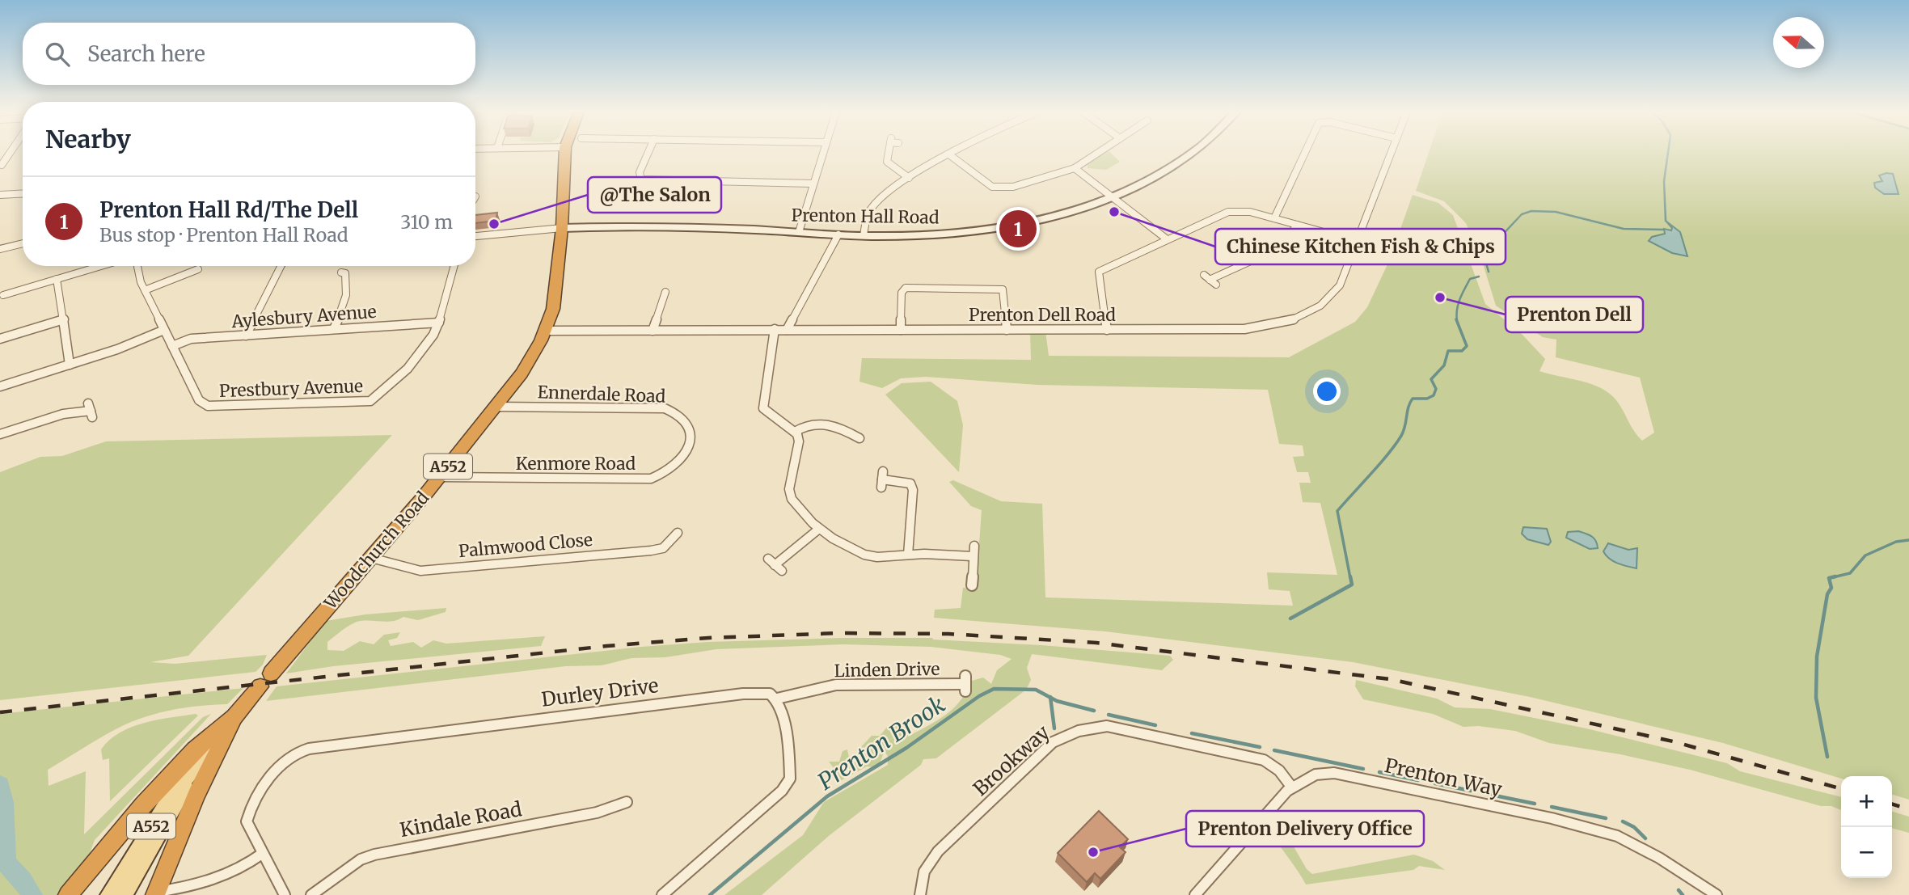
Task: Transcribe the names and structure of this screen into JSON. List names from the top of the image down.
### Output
{
  "streets": {
    "highway": ["A552", "Woodchurch Road"],
    "street": [
      "Prenton Hall Road",
      "Prenton Dell Road",
      "Aylesbury Avenue",
      "Prestbury Avenue",
      "Ennerdale Road",
      "Kenmore Road",
      "Palmwood Close",
      "Linden Drive",
      "Durley Drive",
      "Brookway",
      "Prenton Way",
      "Kindale Road"
    ]
  },
  "crossings": [
    ["Prenton Hall Road", "Woodchurch Road"],
    ["Prenton Dell Road", "Woodchurch Road"],
    ["Aylesbury Avenue", "Prestbury Avenue"],
    ["Ennerdale Road", "Kenmore Road"],
    ["Ennerdale Road", "Woodchurch Road"],
    ["Kenmore Road", "Woodchurch Road"],
    ["Palmwood Close", "Woodchurch Road"],
    ["Linden Drive", "Durley Drive"],
    ["Brookway", "Prenton Way"]
  ],
  "water": ["Prenton Brook"],
  "places": [
    "Chinese Kitchen Fish & Chips",
    "@The Salon",
    "Prenton Dell",
    "Prenton Delivery Office"
  ],
  "north": "left",
  "page": {
    "search": "Search here",
    "heading": "Nearby",
    "list": [
      {
        "mark": "1",
        "name": "Prenton Hall Rd/The Dell",
        "note": "Bus stop · Prenton Hall Road",
        "value": "310 m"
      }
    ],
    "pins": "1",
    "map_buttons": ["+", "−"]
  }
}
